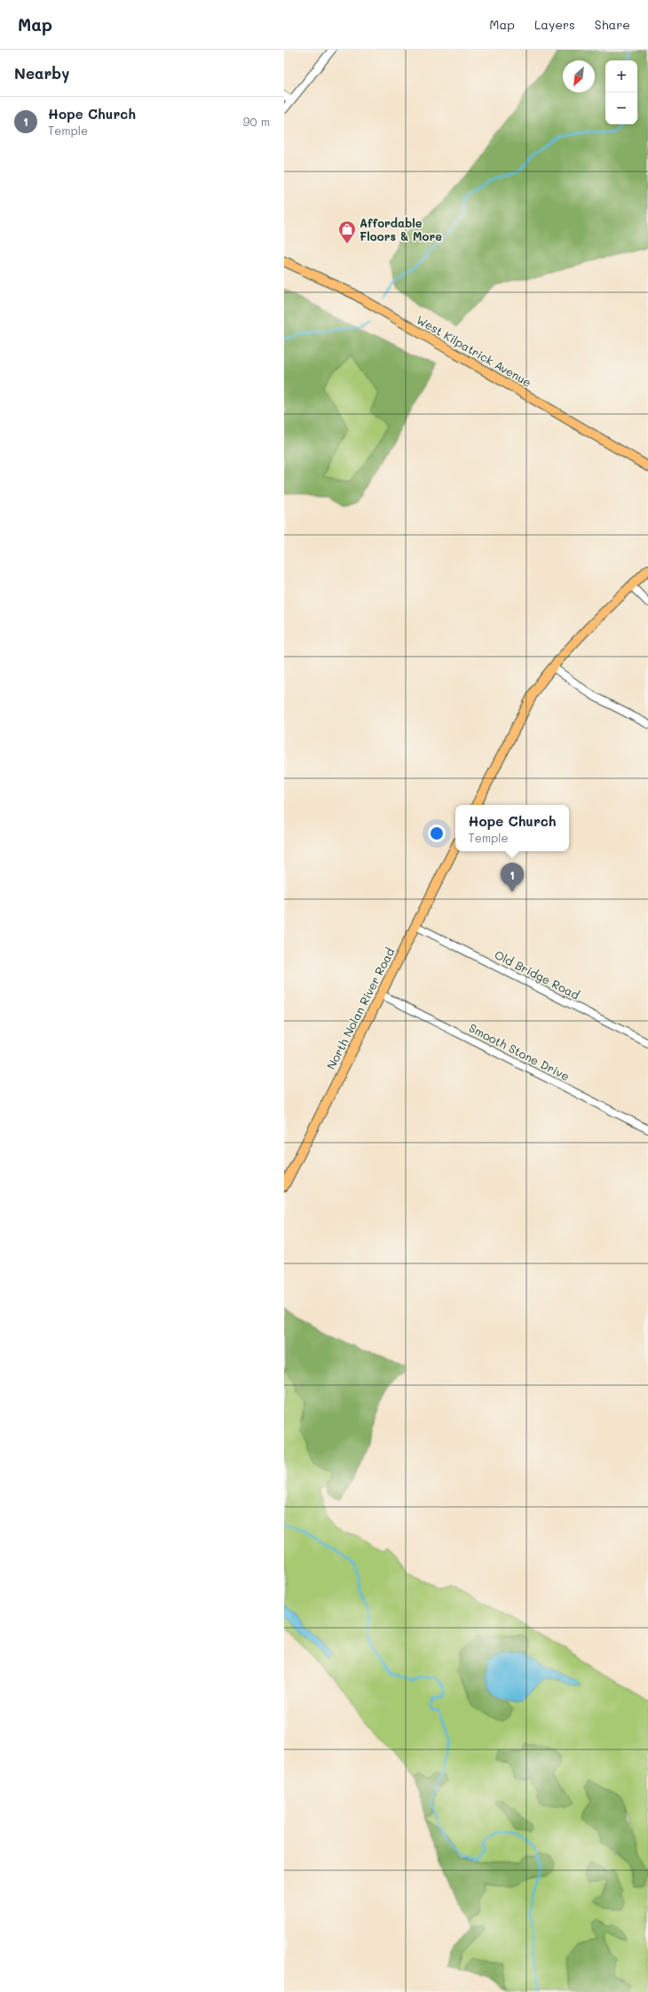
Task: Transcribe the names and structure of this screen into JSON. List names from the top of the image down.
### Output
{
  "streets": {
    "main road": ["West Kilpatrick Avenue", "North Nolan River Road"],
    "street": ["Old Bridge Road", "Smooth Stone Drive"]
  },
  "crossings": [
    ["Old Bridge Road", "North Nolan River Road"],
    ["North Nolan River Road", "Smooth Stone Drive"]
  ],
  "places": {
    "shop": ["Affordable Floors & More"]
  },
  "north": "bottom left",
  "page": {
    "header": "Map",
    "nav": ["Map", "Layers", "Share"],
    "heading": "Nearby",
    "map_buttons": ["+", "−"],
    "list": [
      {
        "mark": "1",
        "name": "Hope Church",
        "note": "Temple",
        "value": "90 m"
      }
    ],
    "popup": ["Hope Church", "Temple"],
    "pins": "1"
  }
}
